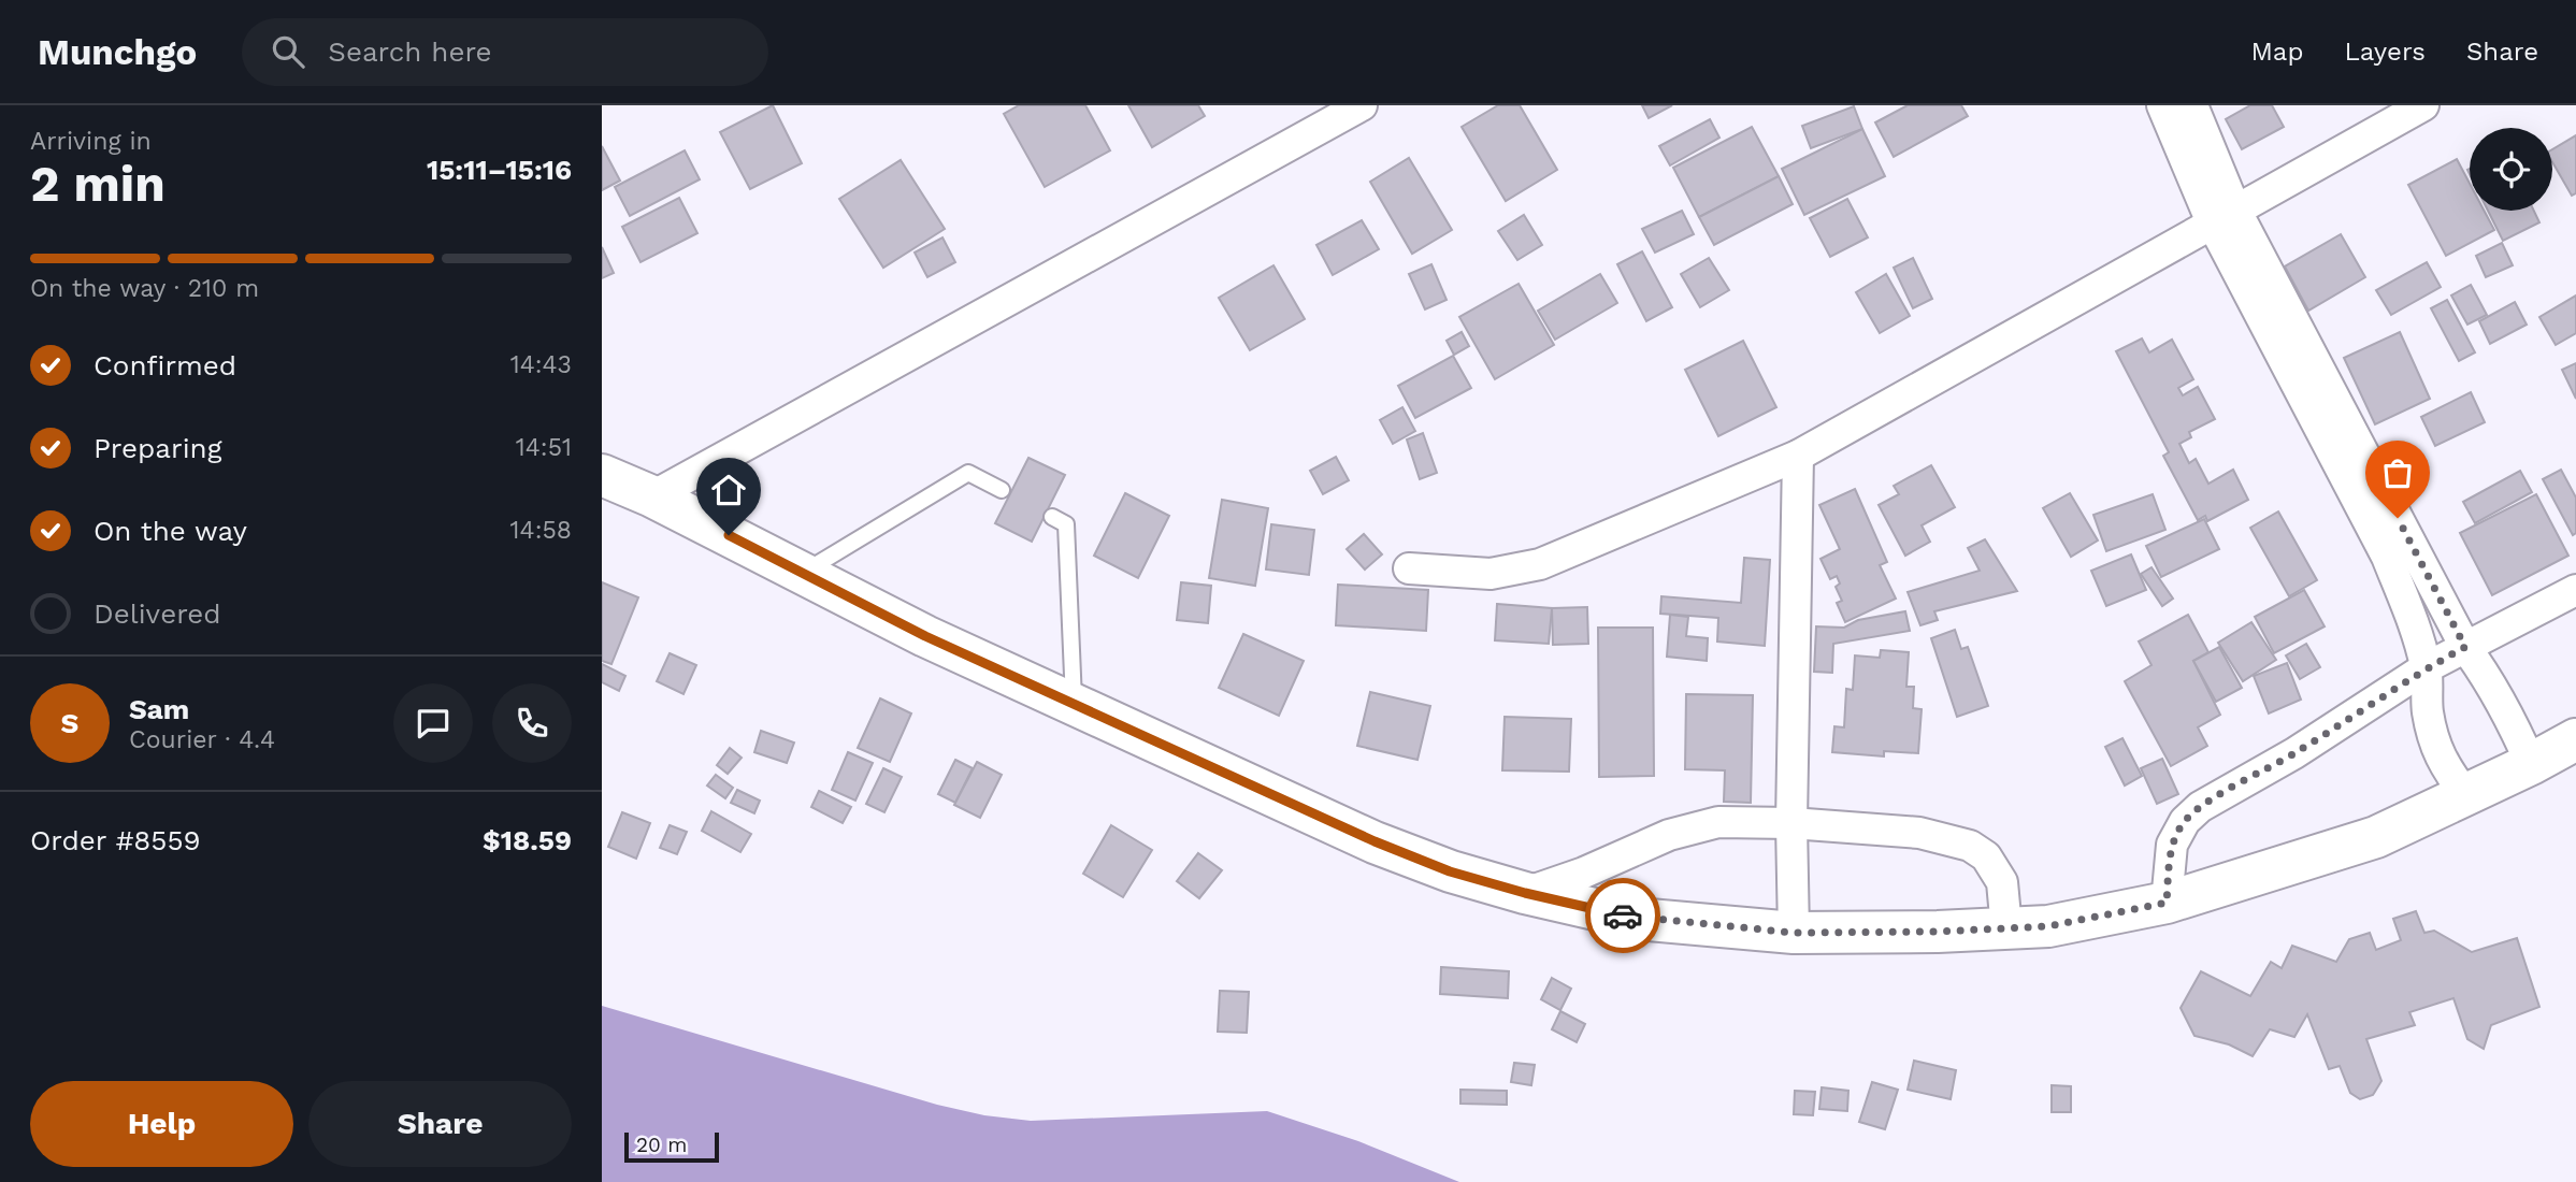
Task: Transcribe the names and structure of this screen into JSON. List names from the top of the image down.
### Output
{
  "scale_bar": "20 m",
  "page": {
    "header": "Munchgo",
    "search": "Search here",
    "nav": ["Map", "Layers", "Share"],
    "heading": ["2 min", "Arriving in", "15:11–15:16"],
    "panel": [
      "Sam",
      "Courier · 4.4",
      "Order #8559",
      "$18.59"
    ],
    "bar": "On the way · 210 m",
    "list": [
      ["Confirmed", "14:43"],
      ["Preparing", "14:51"],
      ["On the way", "14:58"],
      "Delivered"
    ],
    "round": "S",
    "buttons": ["Help", "Share"],
    "scale": "20 m"
  }
}
